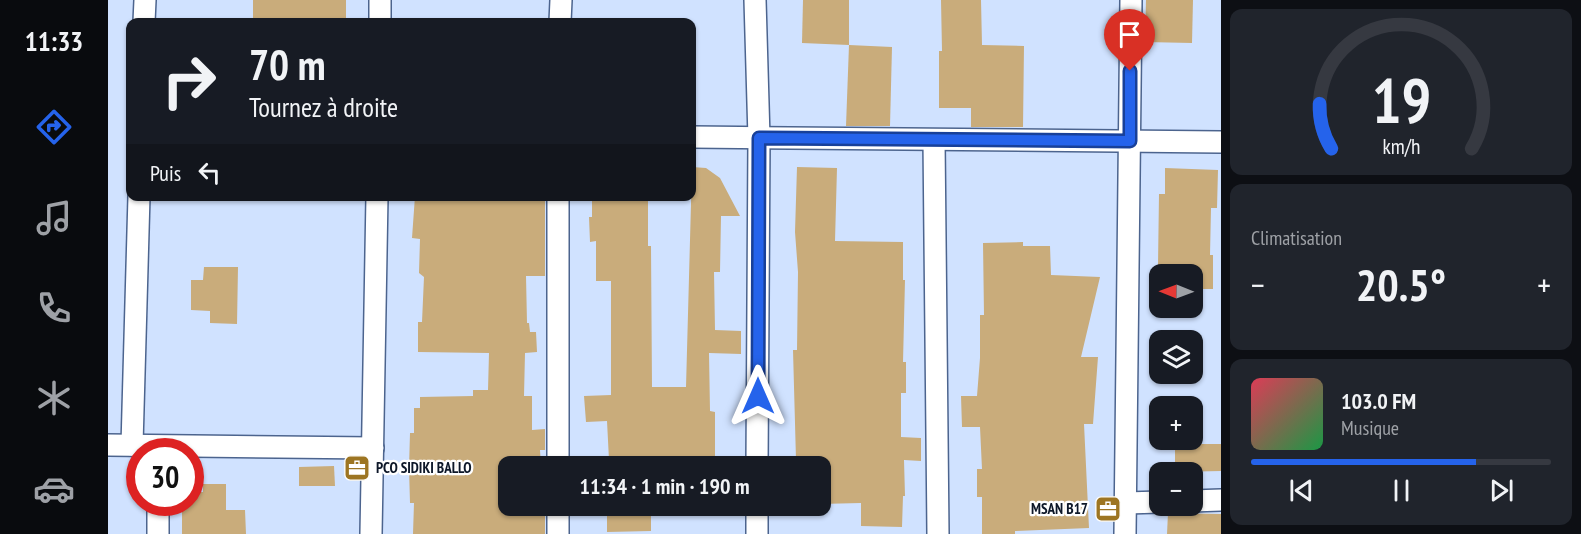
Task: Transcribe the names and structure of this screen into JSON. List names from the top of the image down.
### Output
{
  "places": {
    "office": ["PCO SIDIKI BALLO", "MSAN B17"]
  },
  "north": "left",
  "page": {
    "tabs": "11:33",
    "turn": ["70 m", "Tournez à droite"],
    "then": "Puis",
    "tile": "Climatisation",
    "heat": ["−", "20.5°", "+"],
    "map_buttons": ["+", "−"],
    "song": ["103.0 FM", "Musique"],
    "limit": "30",
    "trip": "11:34 · 1 min · 190 m",
    "gauge": ["19", "km/h"]
  }
}
